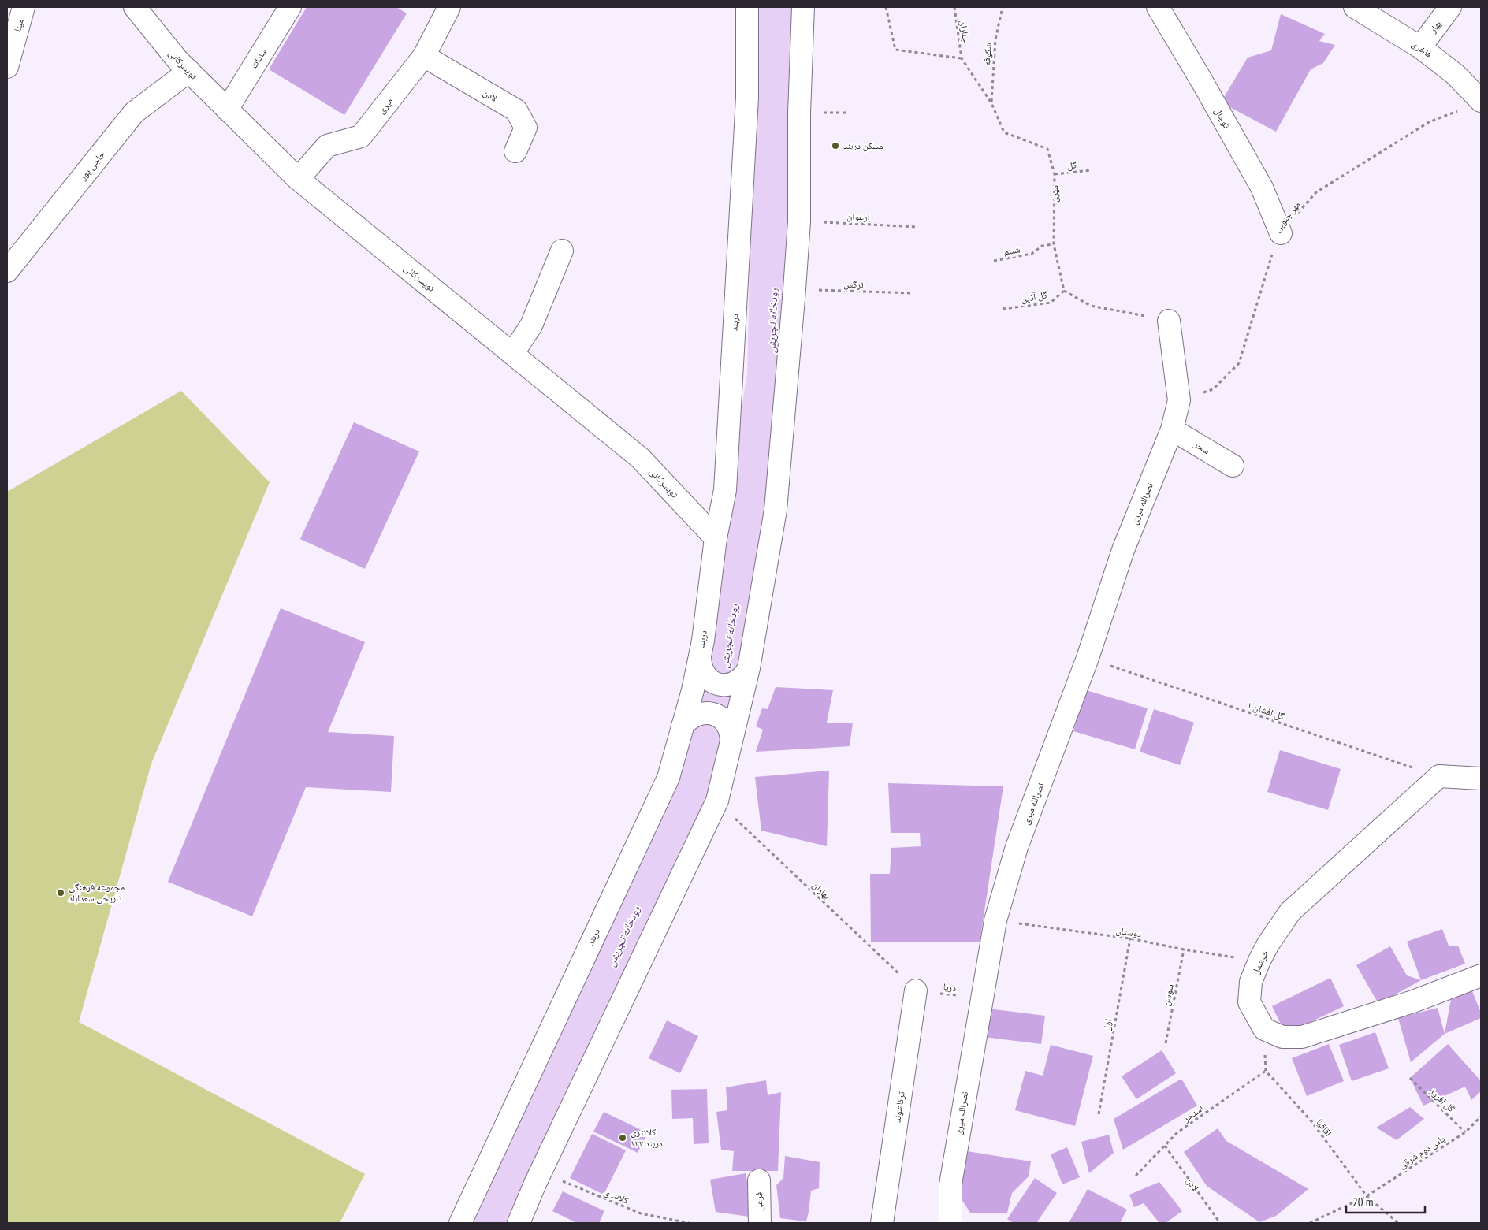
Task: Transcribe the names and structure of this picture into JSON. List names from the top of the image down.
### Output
{
  "streets": {
    "street": [
      "مینا",
      "بهار",
      "فاخری",
      "سادات",
      "تویسرکانی",
      "لادن",
      "میری",
      "توچال",
      "حاجی پور",
      "دربند",
      "سحر",
      "نصرالله میری",
      "خوشدل",
      "ترکاشوند",
      "فرعی"
    ],
    "path": [
      "چناران",
      "شکوفه",
      "گل",
      "ارغوان",
      "مهر جنوبی",
      "شبنم",
      "نرگس",
      "گل آذین",
      "گل افشان ۱",
      "بهاران",
      "دوستان",
      "دریا",
      "سوسن",
      "اول",
      "گل افروز",
      "استخر",
      "اقاقیا",
      "یاس دوم شرقی",
      "کلانتری"
    ]
  },
  "crossings": [
    ["بهار", "فاخری"],
    ["چناران", "میری"],
    ["شکوفه", "میری"],
    ["سادات", "تویسرکانی"],
    ["تویسرکانی", "میری"],
    ["تویسرکانی", "حاجی پور"],
    ["تویسرکانی", "دربند"],
    ["لادن", "میری"],
    ["لادن", "استخر"],
    ["میری", "گل"],
    ["میری", "شبنم"],
    ["میری", "گل آذین"],
    ["توچال", "مهر جنوبی"],
    ["مهر جنوبی", "نصرالله میری"],
    ["سحر", "نصرالله میری"],
    ["نصرالله میری", "گل افشان ۱"],
    ["نصرالله میری", "دوستان"],
    ["نصرالله میری", "دریا"],
    ["گل افشان ۱", "خوشدل"],
    ["بهاران", "دریا"],
    ["بهاران", "ترکاشوند"],
    ["دوستان", "خوشدل"],
    ["دوستان", "سوسن"],
    ["دوستان", "اول"],
    ["دریا", "ترکاشوند"],
    ["گل افروز", "یاس دوم شرقی"],
    ["استخر", "اقاقیا"],
    ["اقاقیا", "یاس دوم شرقی"]
  ],
  "water": ["رودخانه تجریش"],
  "places": ["مسکن دربند", "مجموعه فرهنگی تاریخی سعدآباد", "کلانتری ۱۲۲ دربند"],
  "scale_bar": "20 m"
}
